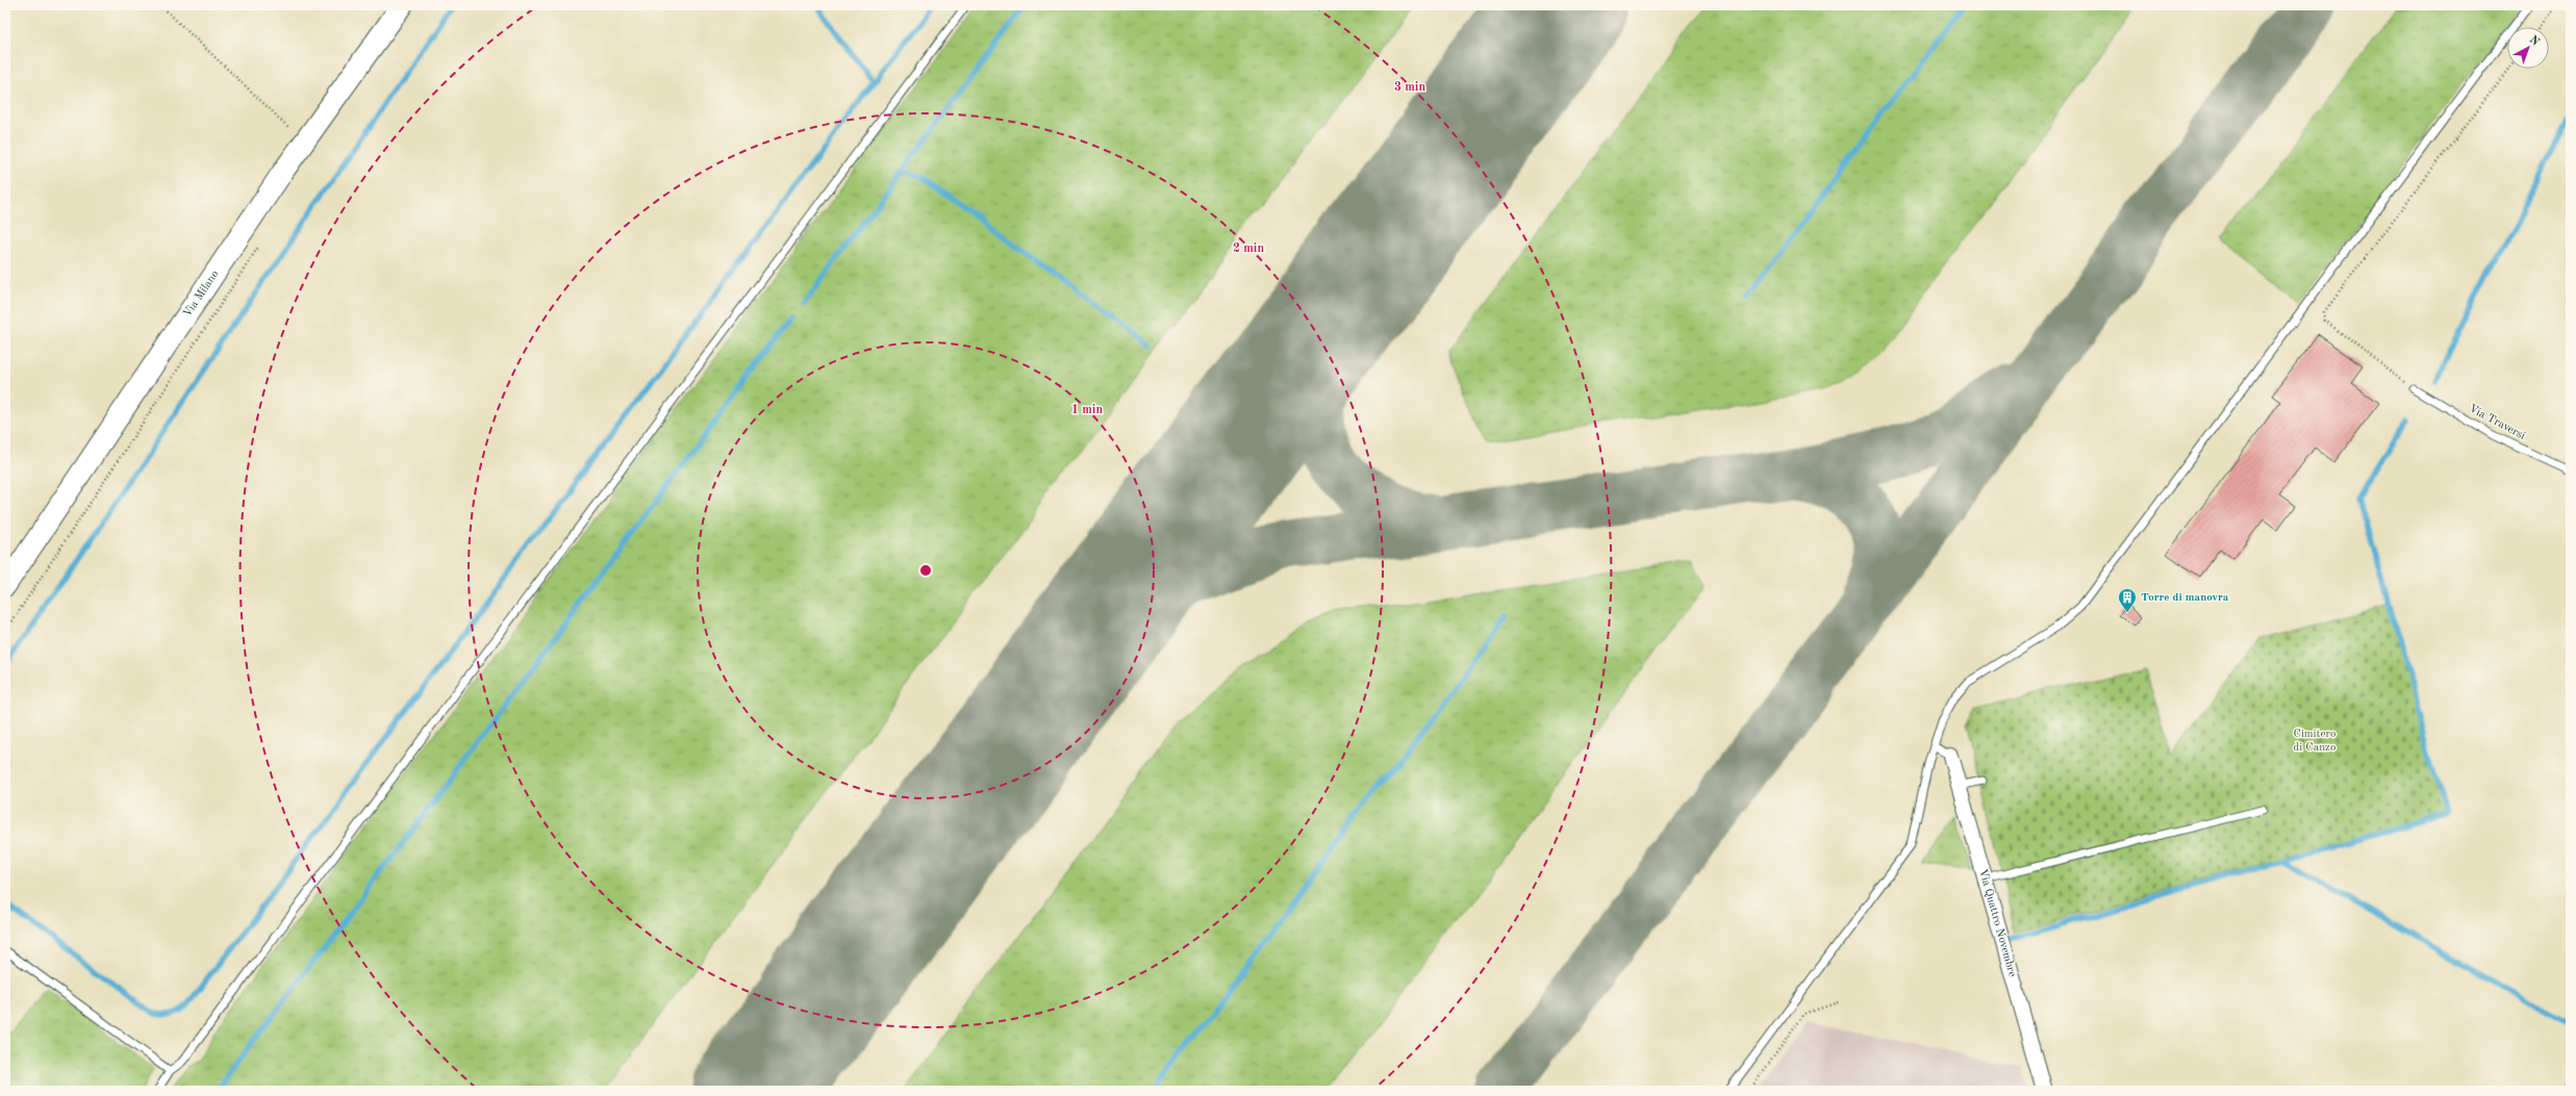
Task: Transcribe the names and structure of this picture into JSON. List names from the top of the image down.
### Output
{
  "streets": {
    "street": ["Via Milano", "Via Quattro Novembre"],
    "lane": ["Via Traversi"]
  },
  "parks": ["Cimitero di Canzo"],
  "places": {
    "building": ["Torre di manovra"]
  },
  "north": "top right",
  "rings": ["3 min", "2 min", "1 min"]
}
